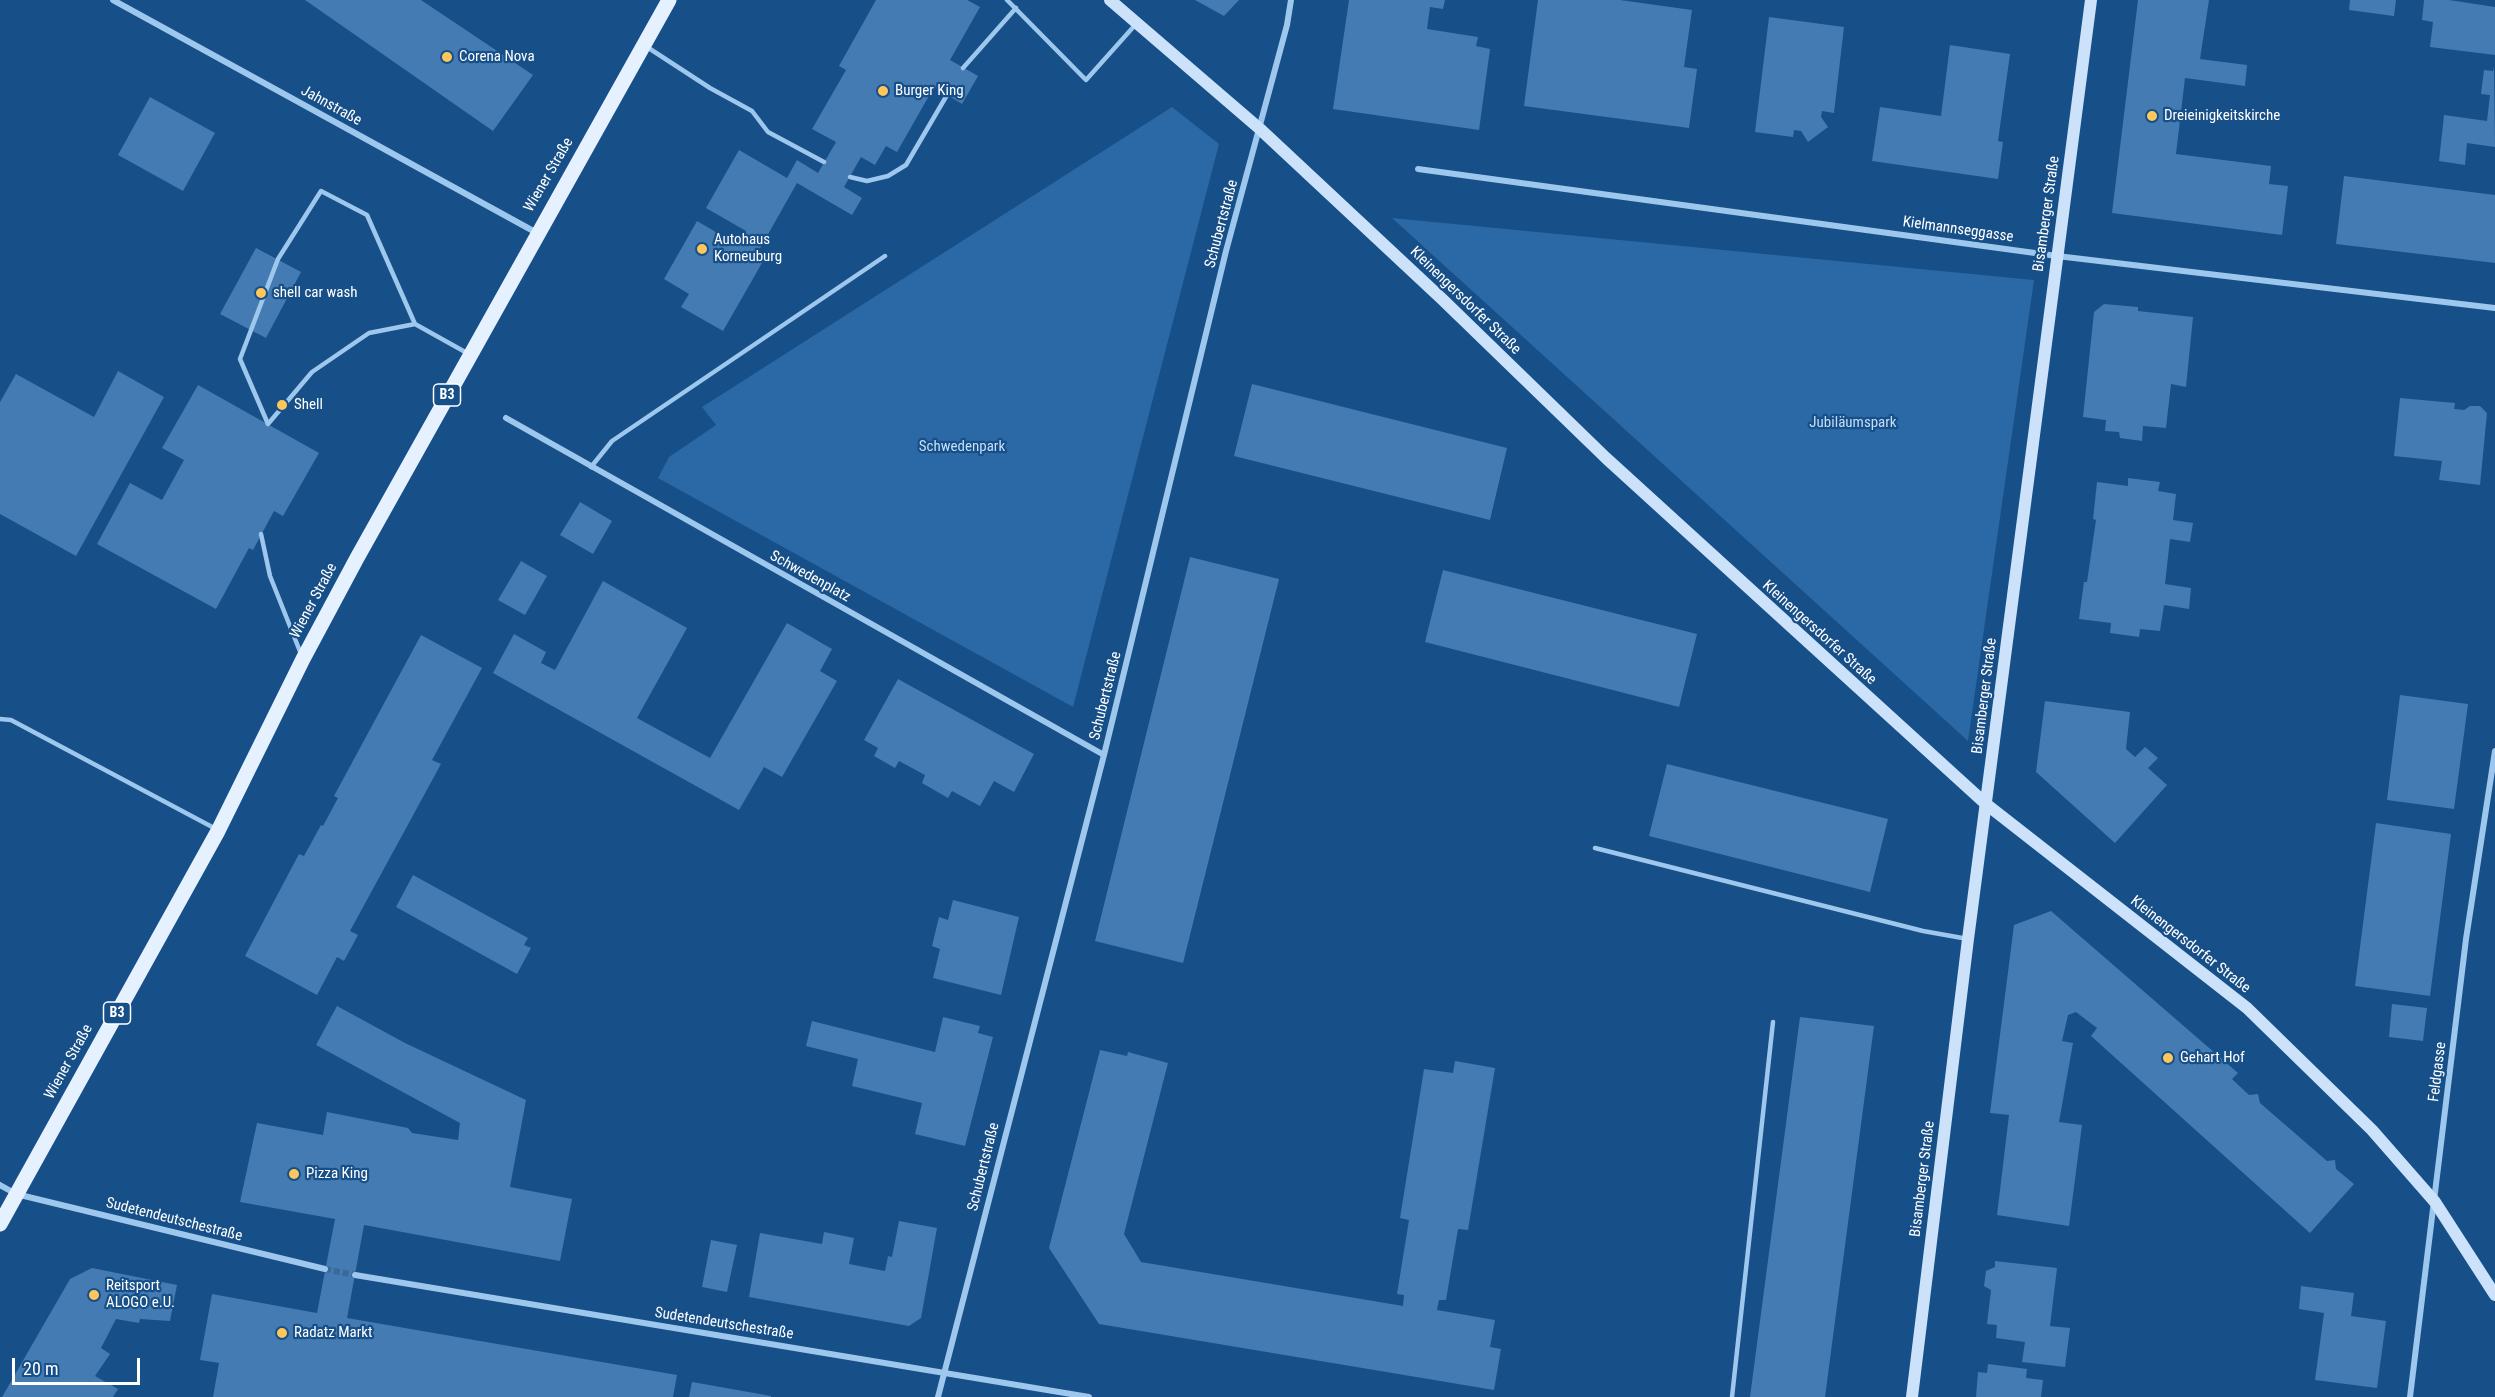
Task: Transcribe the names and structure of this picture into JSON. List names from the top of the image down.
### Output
{
  "streets": {
    "main road": [
      "Wiener Straße",
      "Bisamberger Straße",
      "Kleinengersdorfer Straße",
      "B3"
    ],
    "street": [
      "Jahnstraße",
      "Schubertstraße",
      "Kielmannseggasse",
      "Schwedenplatz",
      "Feldgasse",
      "Sudetendeutschestraße"
    ]
  },
  "crossings": [
    ["Jahnstraße", "Wiener Straße"],
    ["Wiener Straße", "Sudetendeutschestraße"],
    ["Bisamberger Straße", "Kielmannseggasse"],
    ["Bisamberger Straße", "Kleinengersdorfer Straße"],
    ["Schubertstraße", "Kleinengersdorfer Straße"],
    ["Schubertstraße", "Schwedenplatz"],
    ["Schubertstraße", "Sudetendeutschestraße"],
    ["Kleinengersdorfer Straße", "Feldgasse"]
  ],
  "parks": ["Jubiläumspark", "Schwedenpark"],
  "places": [
    "Corena Nova",
    "Burger King",
    "Dreieinigkeitskirche",
    "Autohaus Korneuburg",
    "shell car wash",
    "Shell",
    "Gehart Hof",
    "Pizza King",
    "Reitsport ALOGO e.U.",
    "Radatz Markt"
  ],
  "scale_bar": "20 m"
}
